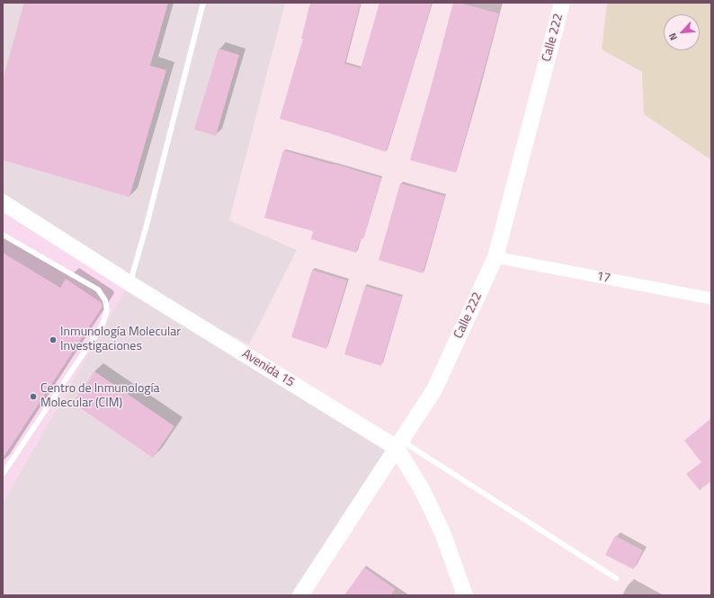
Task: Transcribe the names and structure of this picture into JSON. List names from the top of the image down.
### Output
{
  "streets": {
    "main road": ["Calle 222", "Avenida 15"],
    "street": ["17"]
  },
  "crossings": [
    ["Calle 222", "17"],
    ["Calle 222", "Avenida 15"]
  ],
  "places": ["Inmunología Molecular Investigaciones", "Centro de Inmunología Molecular (CIM)"],
  "north": "bottom left"
}
